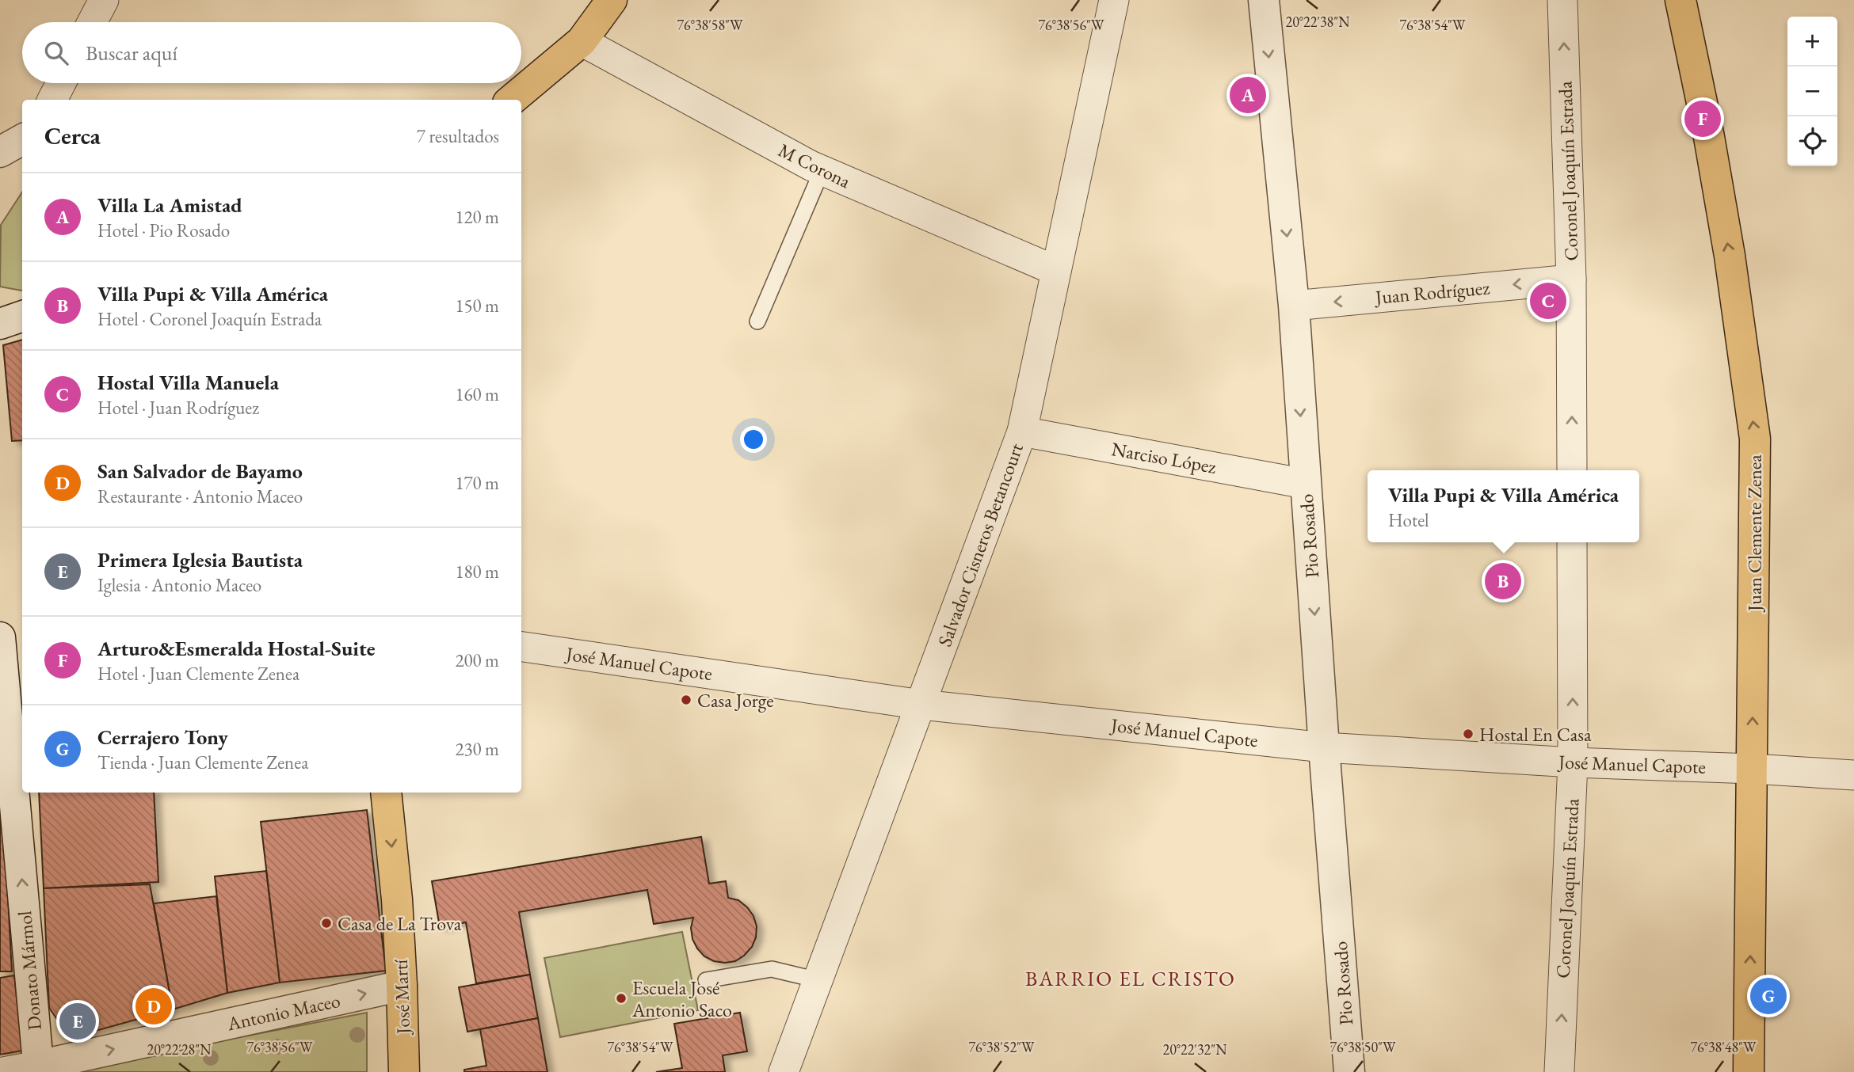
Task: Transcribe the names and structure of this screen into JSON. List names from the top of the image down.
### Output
{
  "streets": {
    "main road": ["Juan Clemente Zenea", "José Martí"],
    "street": [
      "M Corona",
      "Coronel Joaquín Estrada",
      "Juan Rodríguez",
      "Narciso López",
      "Pio Rosado",
      "Salvador Cisneros Betancourt",
      "José Manuel Capote",
      "Donato Mármol",
      "Antonio Maceo"
    ]
  },
  "crossings": [
    ["M Corona", "Salvador Cisneros Betancourt"],
    ["Coronel Joaquín Estrada", "Juan Rodríguez"],
    ["Coronel Joaquín Estrada", "José Manuel Capote"],
    ["Juan Rodríguez", "Pio Rosado"],
    ["Narciso López", "Pio Rosado"],
    ["Narciso López", "Salvador Cisneros Betancourt"],
    ["Juan Clemente Zenea", "José Manuel Capote"],
    ["Pio Rosado", "José Manuel Capote"],
    ["Salvador Cisneros Betancourt", "José Manuel Capote"],
    ["Donato Mármol", "Antonio Maceo"],
    ["José Martí", "Antonio Maceo"]
  ],
  "one_way": [
    "Coronel Joaquín Estrada",
    "Juan Rodríguez",
    "Juan Clemente Zenea",
    "Pio Rosado",
    "Donato Mármol",
    "José Martí",
    "Antonio Maceo"
  ],
  "districts": ["BARRIO EL CRISTO"],
  "places": [
    "Casa Jorge",
    "Hostal En Casa",
    "Casa de La Trova",
    "Escuela José Antonio Saco"
  ],
  "page": {
    "map_buttons": ["+", "−"],
    "search": "Buscar aquí",
    "pins": [
      "A",
      "F",
      "C",
      "B",
      "G",
      "D",
      "E"
    ],
    "heading": ["Cerca", "7 resultados"],
    "list": [
      {
        "mark": "A",
        "name": "Villa La Amistad",
        "note": "Hotel · Pio Rosado",
        "value": "120 m"
      },
      {
        "mark": "B",
        "name": "Villa Pupi & Villa América",
        "note": "Hotel · Coronel Joaquín Estrada",
        "value": "150 m"
      },
      {
        "mark": "C",
        "name": "Hostal Villa Manuela",
        "note": "Hotel · Juan Rodríguez",
        "value": "160 m"
      },
      {
        "mark": "D",
        "name": "San Salvador de Bayamo",
        "note": "Restaurante · Antonio Maceo",
        "value": "170 m"
      },
      {
        "mark": "E",
        "name": "Primera Iglesia Bautista",
        "note": "Iglesia · Antonio Maceo",
        "value": "180 m"
      },
      {
        "mark": "F",
        "name": "Arturo&Esmeralda Hostal-Suite",
        "note": "Hotel · Juan Clemente Zenea",
        "value": "200 m"
      },
      {
        "mark": "G",
        "name": "Cerrajero Tony",
        "note": "Tienda · Juan Clemente Zenea",
        "value": "230 m"
      }
    ],
    "popup": ["Villa Pupi & Villa América", "Hotel"]
  },
  "coordinates": [
    "20°22'38\"N",
    "76°38'58\"W",
    "76°38'56\"W",
    "76°38'54\"W",
    "76°38'52\"W",
    "76°38'50\"W",
    "76°38'48\"W",
    "20°22'28\"N",
    "20°22'32\"N"
  ]
}
